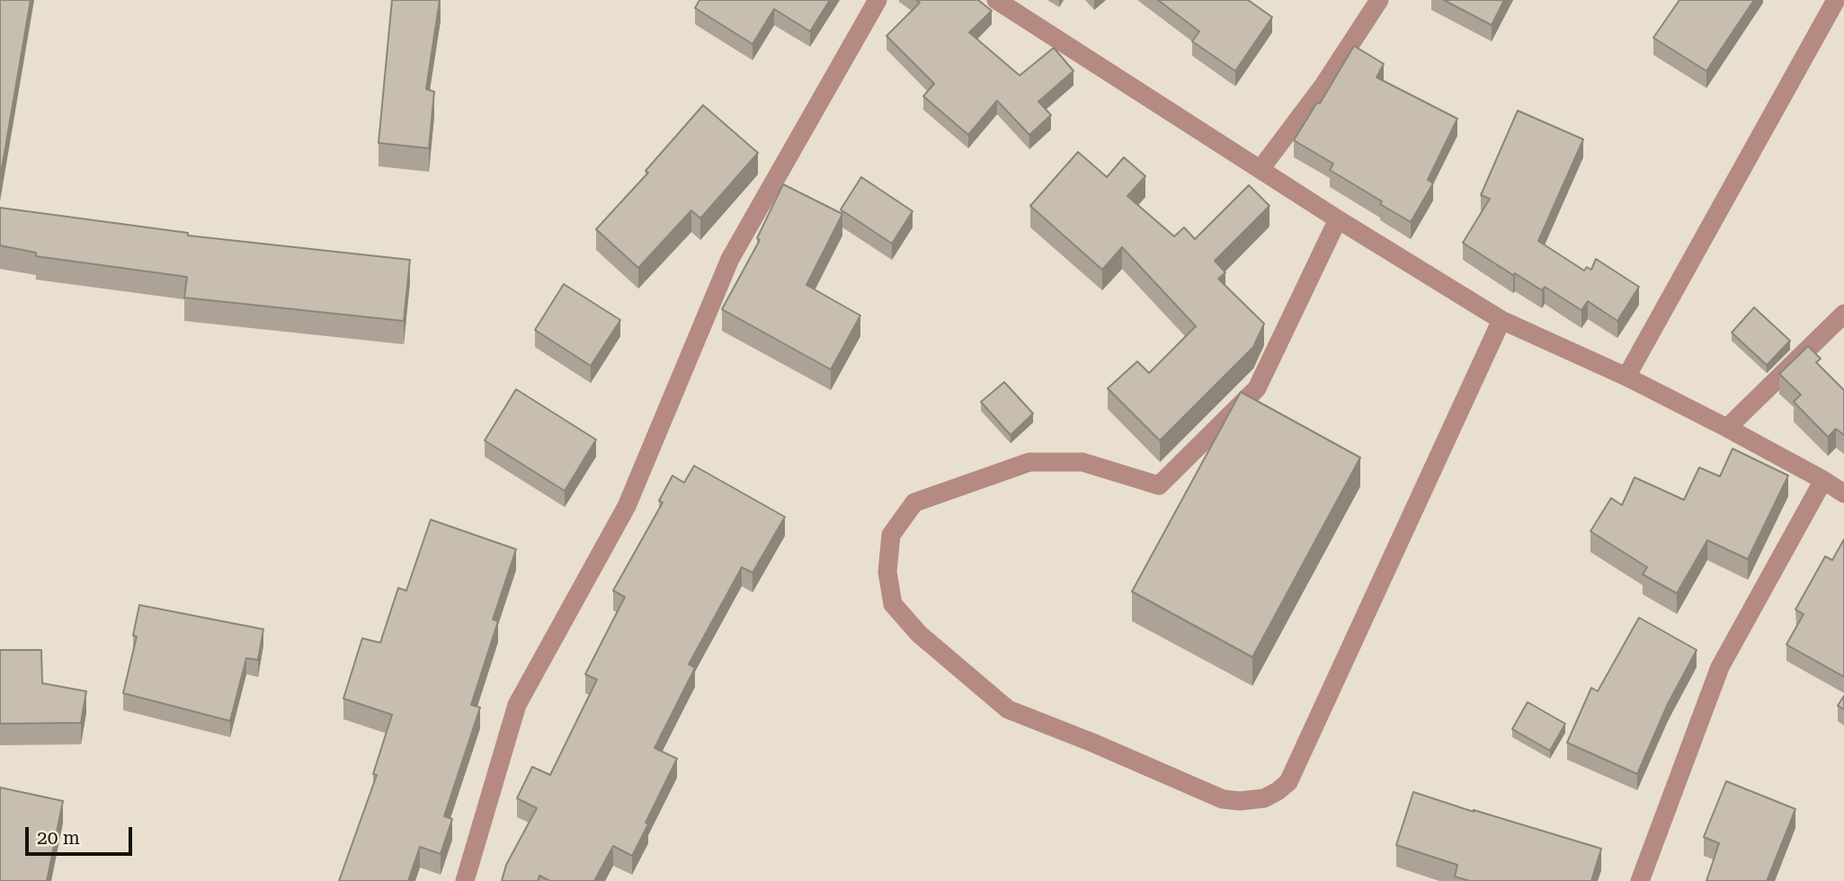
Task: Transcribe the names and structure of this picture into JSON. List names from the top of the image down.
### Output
{
  "scale_bar": "20 m"
}
